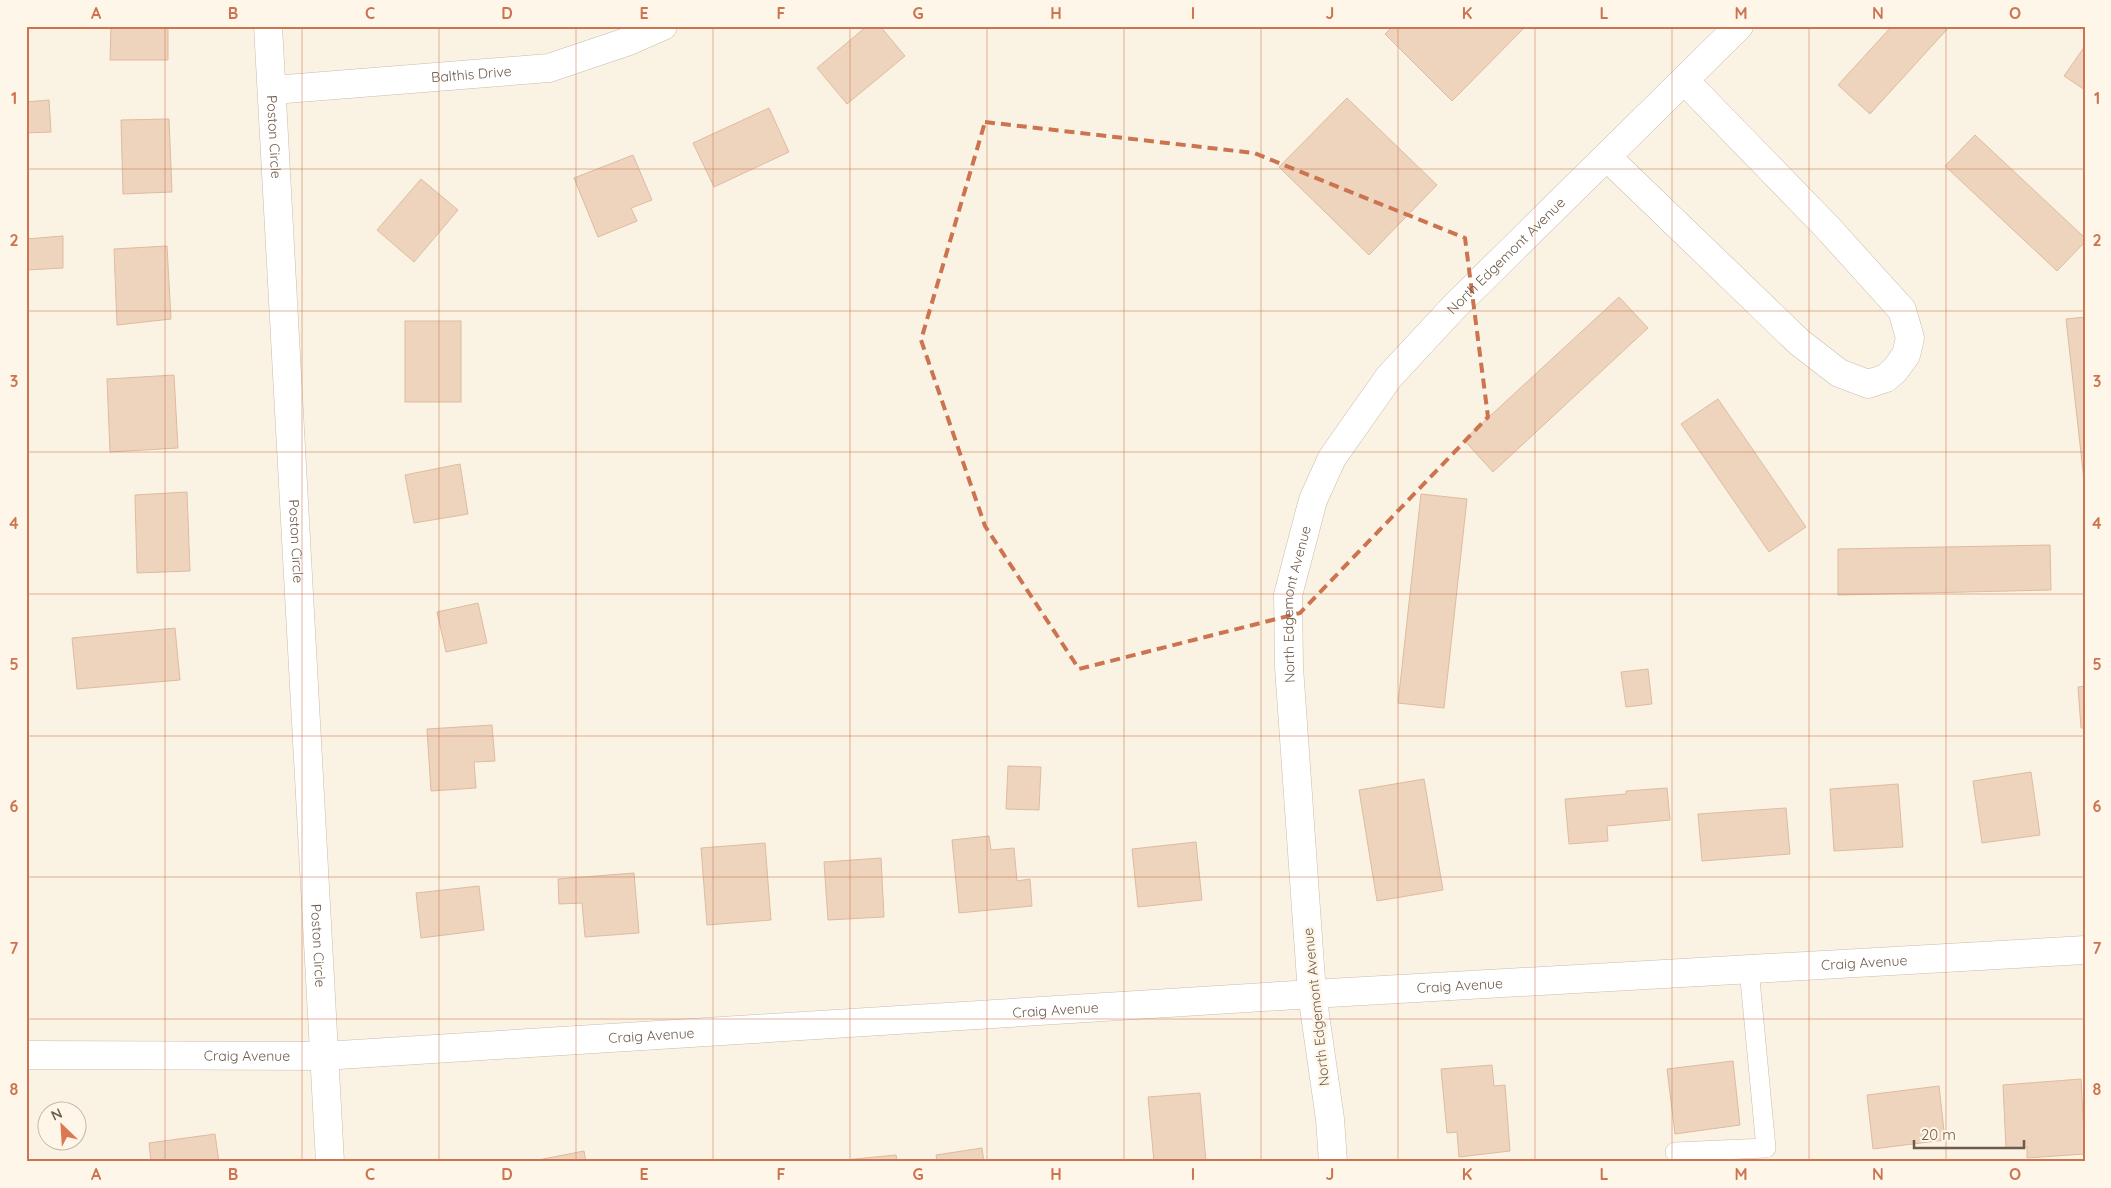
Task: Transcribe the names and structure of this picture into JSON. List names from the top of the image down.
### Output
{
  "streets": {
    "street": [
      "Balthis Drive",
      "Poston Circle",
      "North Edgemont Avenue",
      "Craig Avenue"
    ]
  },
  "crossings": [
    ["Balthis Drive", "Poston Circle"],
    ["Poston Circle", "Craig Avenue"],
    ["North Edgemont Avenue", "Craig Avenue"]
  ],
  "scale_bar": "20 m",
  "north": "top left",
  "grid": {
    "columns": [
      "A",
      "B",
      "C",
      "D",
      "E",
      "F",
      "G",
      "H",
      "I",
      "J",
      "K",
      "L",
      "M",
      "N",
      "O"
    ],
    "rows": [
      "1",
      "2",
      "3",
      "4",
      "5",
      "6",
      "7",
      "8"
    ]
  }
}
